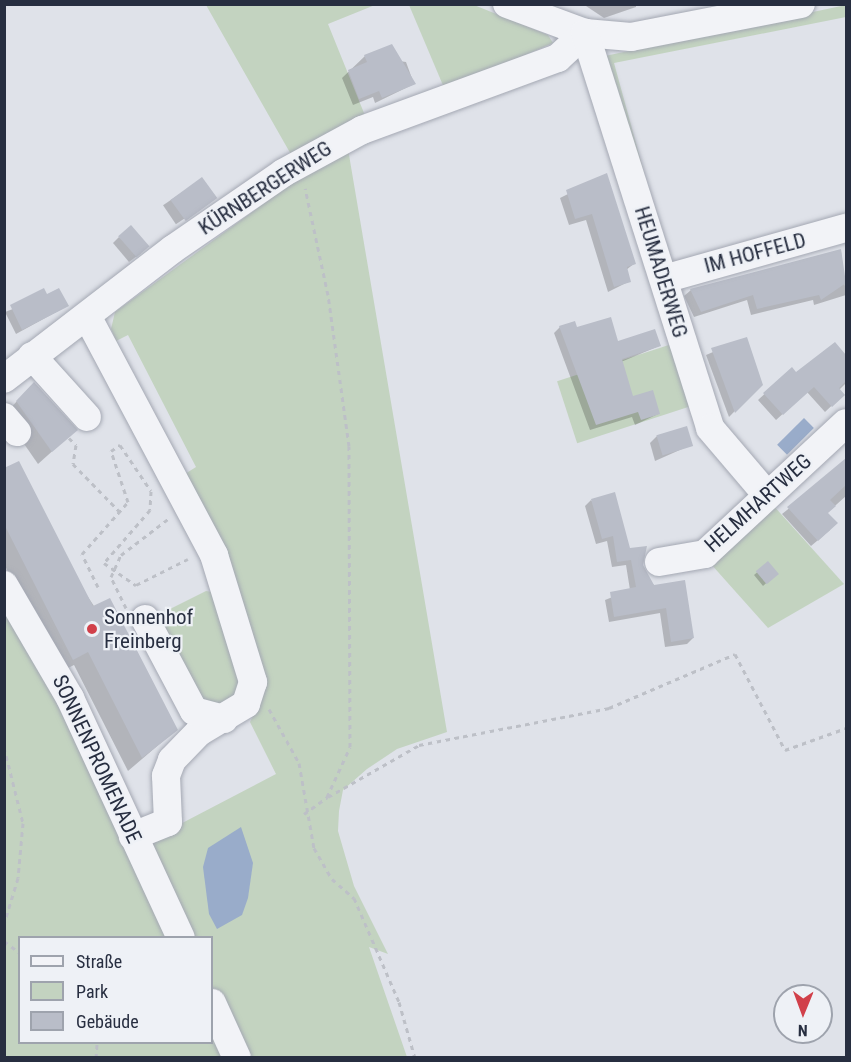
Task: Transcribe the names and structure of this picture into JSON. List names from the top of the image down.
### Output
{
  "streets": {
    "street": [
      "KÜRNBERGERWEG",
      "IM HOFFELD",
      "HEUMADERWEG",
      "HELMHARTWEG",
      "SONNENPROMENADE"
    ]
  },
  "crossings": [
    ["KÜRNBERGERWEG", "HEUMADERWEG"],
    ["IM HOFFELD", "HEUMADERWEG"],
    ["HEUMADERWEG", "HELMHARTWEG"]
  ],
  "places": ["Sonnenhof Freinberg"],
  "legend": ["Straße", "Park", "Gebäude"],
  "north": "bottom"
}
